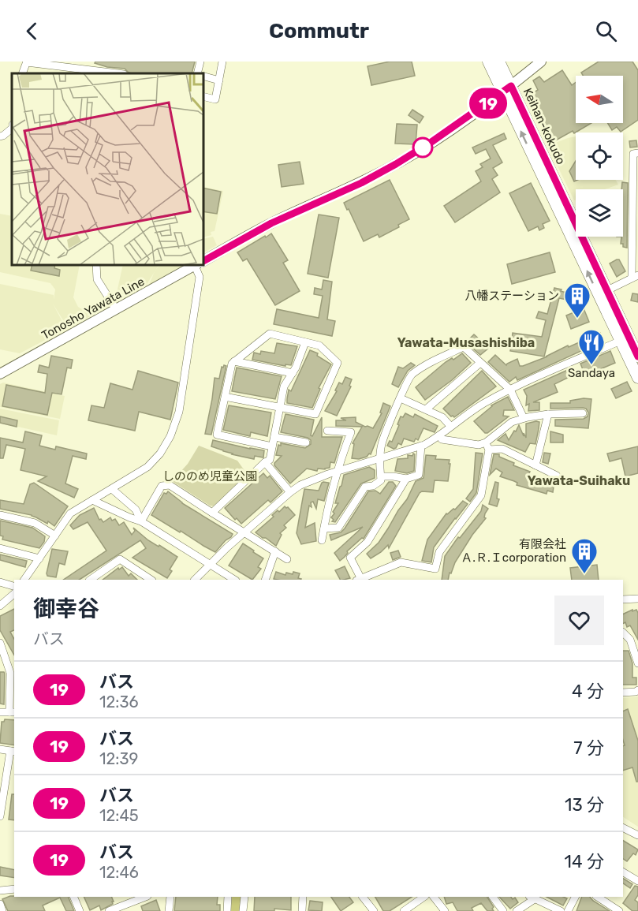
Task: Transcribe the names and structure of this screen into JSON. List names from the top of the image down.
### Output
{
  "streets": {
    "highway": ["Keihan-kokudo"],
    "main road": ["Tonosho Yawata Line"]
  },
  "crossings": [
    ["Keihan-kokudo", "Tonosho Yawata Line"]
  ],
  "districts": ["Yawata-Musashishiba", "Yawata-Suihaku"],
  "parks": ["しののめ児童公園"],
  "places": {
    "building": ["八幡ステーション", "有限会社 Ａ.Ｒ.Ｉcorporation"],
    "restaurant": ["Sandaya"]
  },
  "lines": ["bus line 19"],
  "north": "left",
  "page": {
    "header": "Commutr",
    "on_map": "19",
    "heading": ["御幸谷", "バス"],
    "list": [
      {
        "mark": "19",
        "name": "バス",
        "note": "12:36",
        "value": "4 分"
      },
      {
        "mark": "19",
        "name": "バス",
        "note": "12:39",
        "value": "7 分"
      },
      {
        "mark": "19",
        "name": "バス",
        "note": "12:45",
        "value": "13 分"
      },
      {
        "mark": "19",
        "name": "バス",
        "note": "12:46",
        "value": "14 分"
      }
    ]
  }
}
